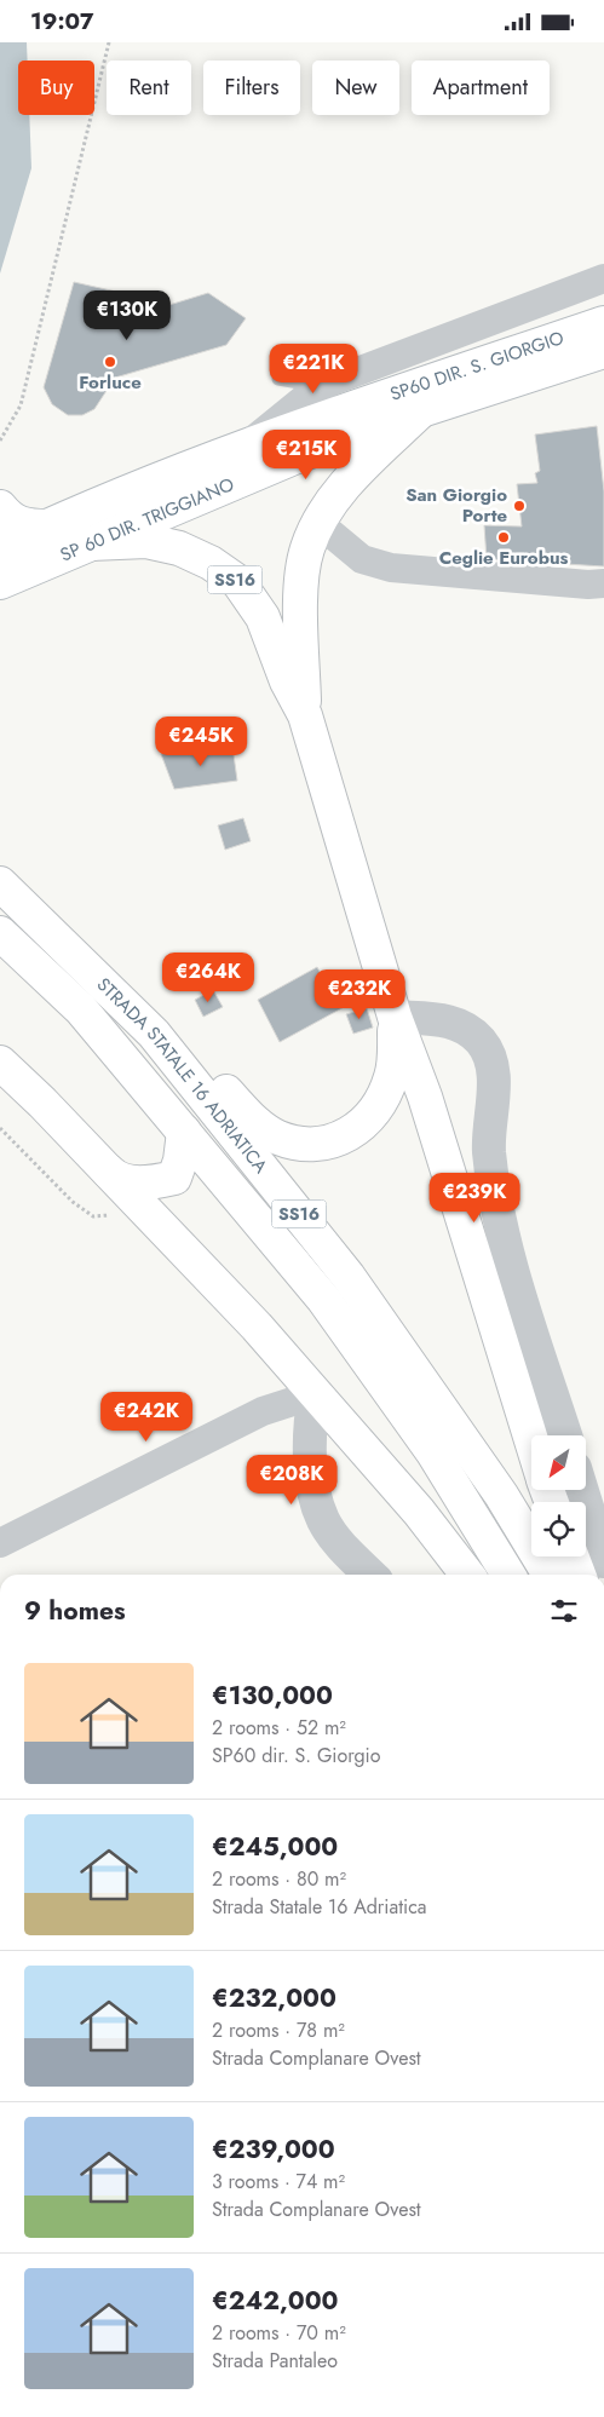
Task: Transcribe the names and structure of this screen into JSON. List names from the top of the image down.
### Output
{
  "streets": {
    "main road": [
      "SP60 DIR. S. GIORGIO",
      "SP 60 DIR. TRIGGIANO",
      "SS16",
      "STRADA STATALE 16 ADRIATICA"
    ]
  },
  "crossings": [
    ["SP 60 DIR. TRIGGIANO", "SS16"],
    ["SS16", "STRADA STATALE 16 ADRIATICA"]
  ],
  "places": ["Forluce", "San Giorgio Porte", "Ceglie Eurobus"],
  "north": "bottom left",
  "page": {
    "status": "19:07",
    "chip": [
      "Buy",
      "Rent",
      "Filters",
      "New",
      "Apartment"
    ],
    "price": [
      "€130K",
      "€221K",
      "€215K",
      "€245K",
      "€264K",
      "€232K",
      "€239K",
      "€242K",
      "€208K"
    ],
    "heading": "9 homes",
    "list": [
      {
        "name": "€130,000",
        "note": "2 rooms · 52 m² · SP60 dir. S. Giorgio"
      },
      {
        "name": "€245,000",
        "note": "2 rooms · 80 m² · Strada Statale 16 Adriatica"
      },
      {
        "name": "€232,000",
        "note": "2 rooms · 78 m² · Strada Complanare Ovest"
      },
      {
        "name": "€239,000",
        "note": "3 rooms · 74 m² · Strada Complanare Ovest"
      },
      {
        "name": "€242,000",
        "note": "2 rooms · 70 m² · Strada Pantaleo"
      }
    ]
  }
}
